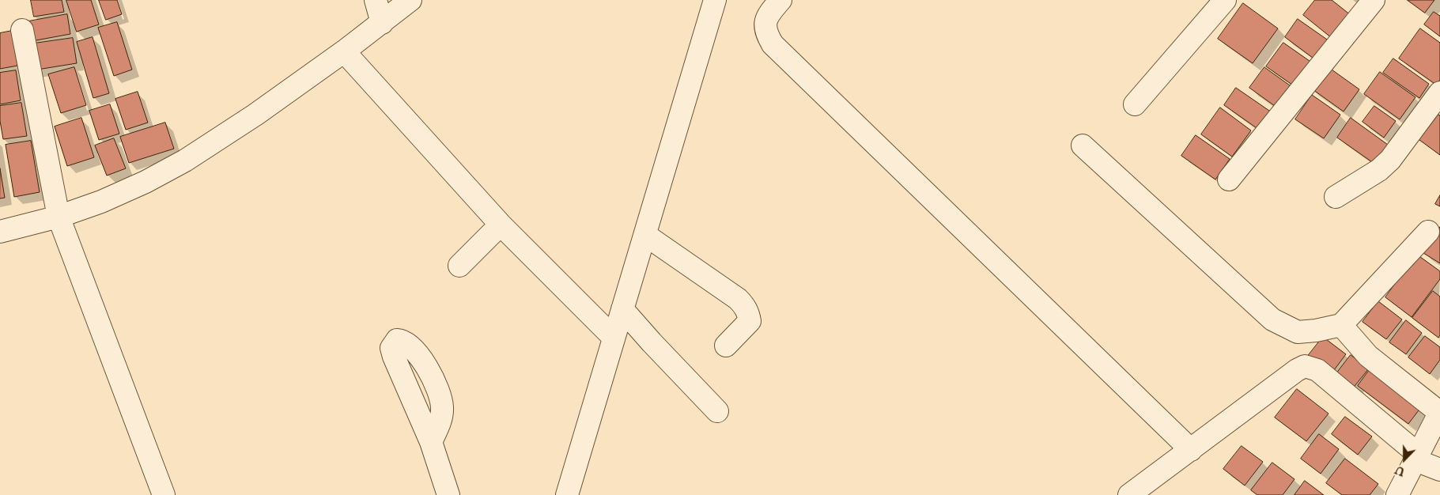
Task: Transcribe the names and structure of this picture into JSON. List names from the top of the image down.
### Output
{
  "north": "bottom"
}
